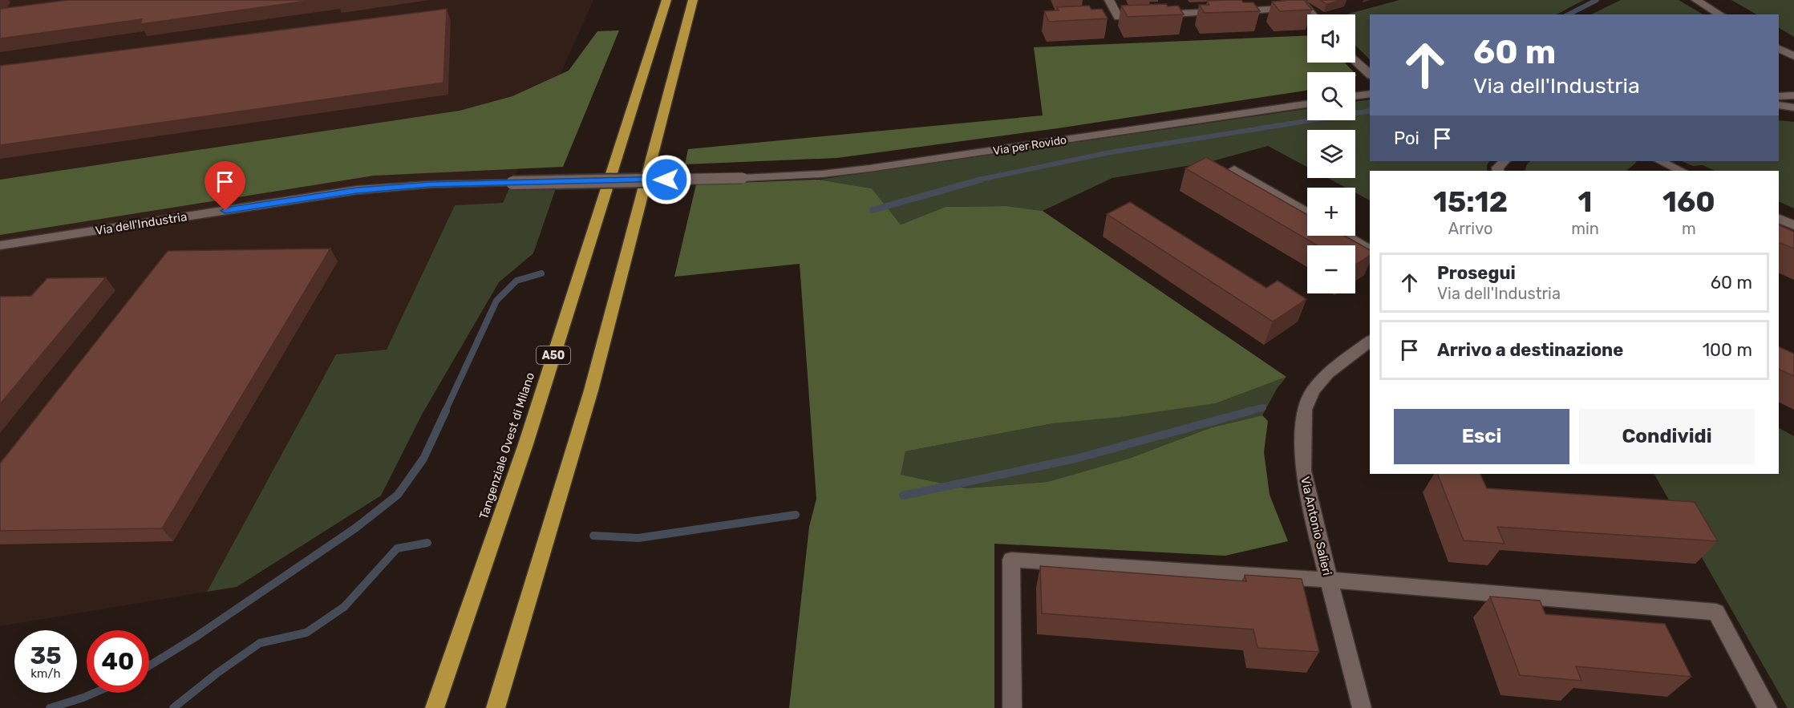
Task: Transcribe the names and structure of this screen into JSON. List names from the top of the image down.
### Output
{
  "streets": {
    "highway": ["A50", "Tangenziale Ovest di Milano"],
    "street": ["Via per Rovido", "Via dell'Industria", "Via Antonio Salieri"]
  },
  "crossings": [
    ["Via per Rovido", "Via dell'Industria"]
  ],
  "page": {
    "map_buttons": ["+", "−"],
    "turn": ["60 m", "Via dell'Industria"],
    "then": "Poi",
    "eta": [
      "15:12",
      "Arrivo",
      "1",
      "min",
      "160",
      "m"
    ],
    "list": [
      {
        "name": "Prosegui",
        "note": "Via dell'Industria",
        "value": "60 m"
      },
      {
        "name": "Arrivo a destinazione",
        "value": "100 m"
      }
    ],
    "buttons": ["Esci", "Condividi"],
    "speed": "35 km/h",
    "limit": "40"
  }
}
